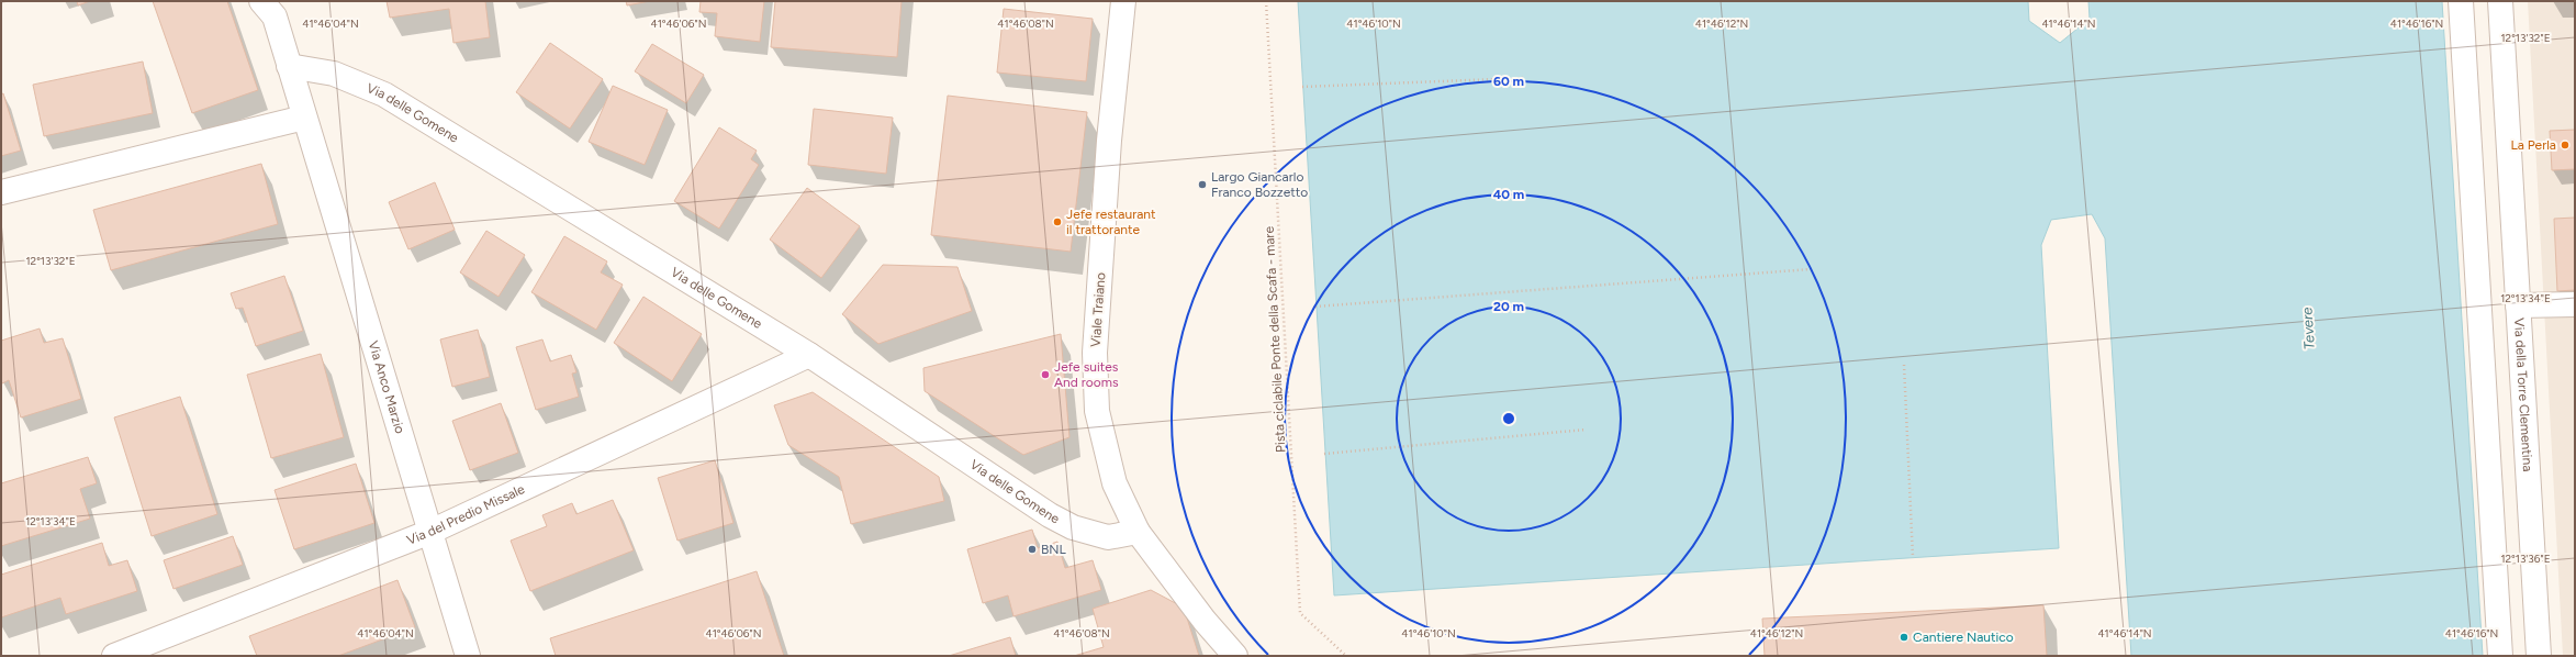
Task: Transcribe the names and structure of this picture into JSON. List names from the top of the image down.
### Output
{
  "streets": {
    "street": [
      "Via delle Gomene",
      "Viale Traiano",
      "Via Anco Marzio",
      "Via della Torre Clementina",
      "Via del Predio Missale"
    ],
    "path": ["Pista ciclabile Ponte della Scafa - mare"]
  },
  "crossings": [
    ["Via delle Gomene", "Viale Traiano"],
    ["Via delle Gomene", "Via Anco Marzio"],
    ["Via delle Gomene", "Via del Predio Missale"],
    ["Via Anco Marzio", "Via del Predio Missale"]
  ],
  "water": ["Tevere"],
  "places": [
    "La Perla",
    "Largo Giancarlo Franco Bozzetto",
    "Jefe restaurant il trattorante",
    "Jefe suites And rooms",
    "BNL",
    "Cantiere Nautico"
  ],
  "coordinates": [
    "41°46'04\"N",
    "41°46'06\"N",
    "41°46'08\"N",
    "41°46'10\"N",
    "41°46'12\"N",
    "41°46'14\"N",
    "41°46'16\"N",
    "12°13'32\"E",
    "12°13'34\"E",
    "12°13'36\"E"
  ],
  "rings": ["60 m", "40 m", "20 m"]
}
